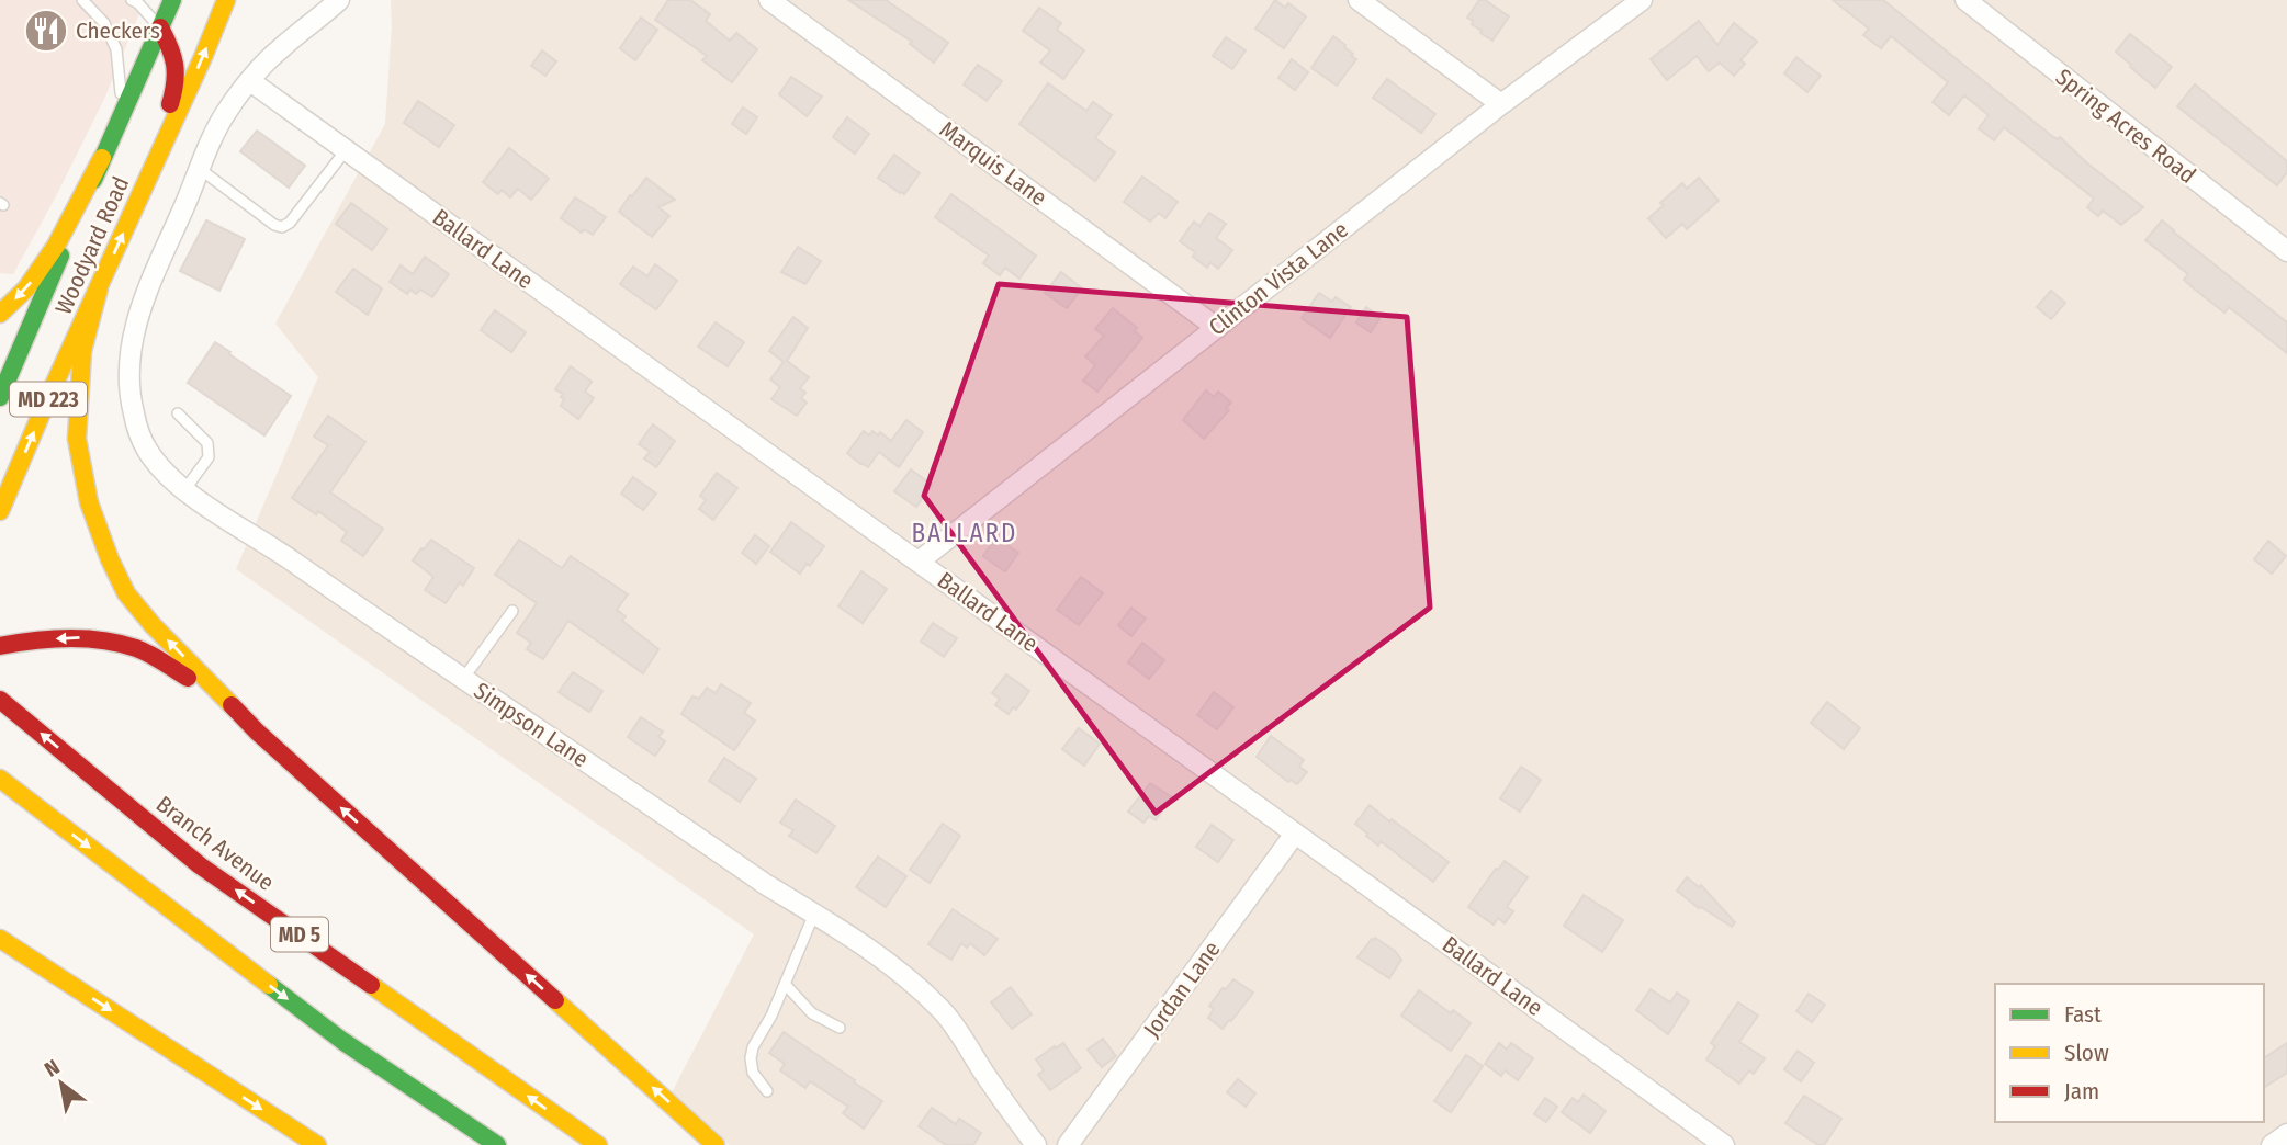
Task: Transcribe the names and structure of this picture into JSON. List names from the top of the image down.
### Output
{
  "streets": {
    "main road": [
      "Woodyard Road",
      "MD 223",
      "Branch Avenue",
      "MD 5"
    ],
    "street": [
      "Spring Acres Road",
      "Marquis Lane",
      "Ballard Lane",
      "Clinton Vista Lane",
      "Simpson Lane",
      "Jordan Lane"
    ]
  },
  "crossings": [
    ["Marquis Lane", "Clinton Vista Lane"],
    ["Ballard Lane", "Clinton Vista Lane"],
    ["Ballard Lane", "Simpson Lane"],
    ["Ballard Lane", "Jordan Lane"]
  ],
  "districts": ["BALLARD"],
  "places": {
    "restaurant": ["Checkers"]
  },
  "legend": ["Fast", "Slow", "Jam"],
  "north": "top left"
}
